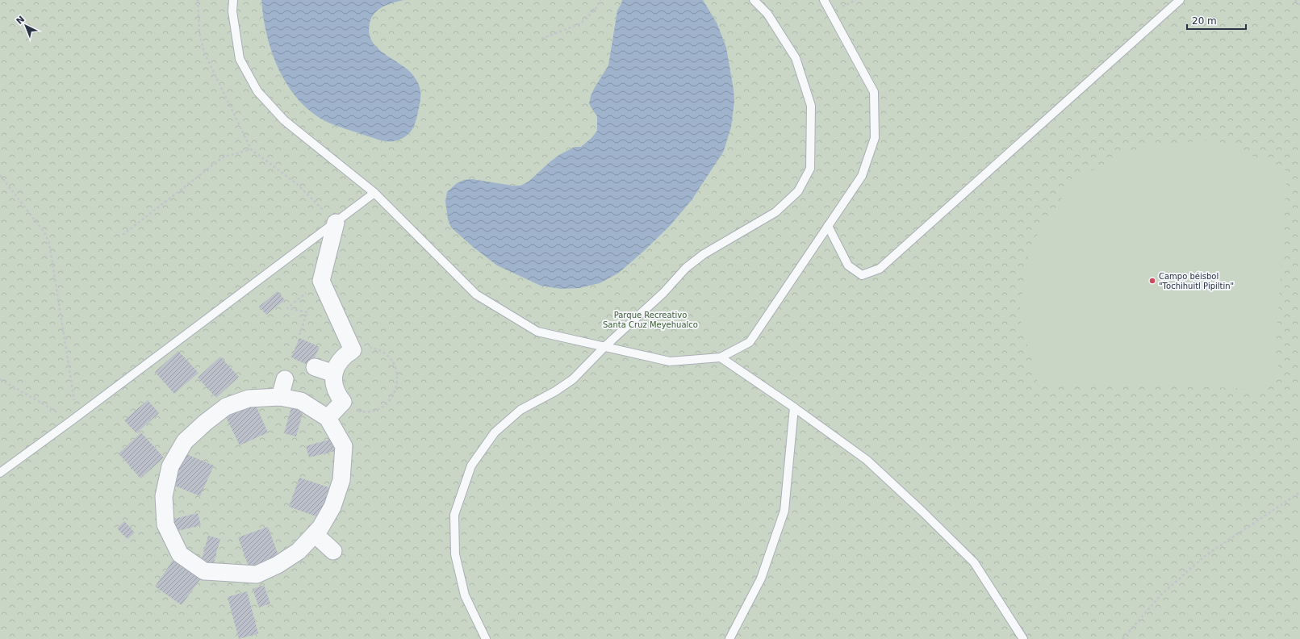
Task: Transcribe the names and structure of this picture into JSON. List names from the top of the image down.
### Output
{
  "parks": ["Parque Recreativo Santa Cruz Meyehualco"],
  "places": ["Campo béisbol \"Tochihuitl Pipiltin\""],
  "scale_bar": "20 m",
  "north": "top left"
}
